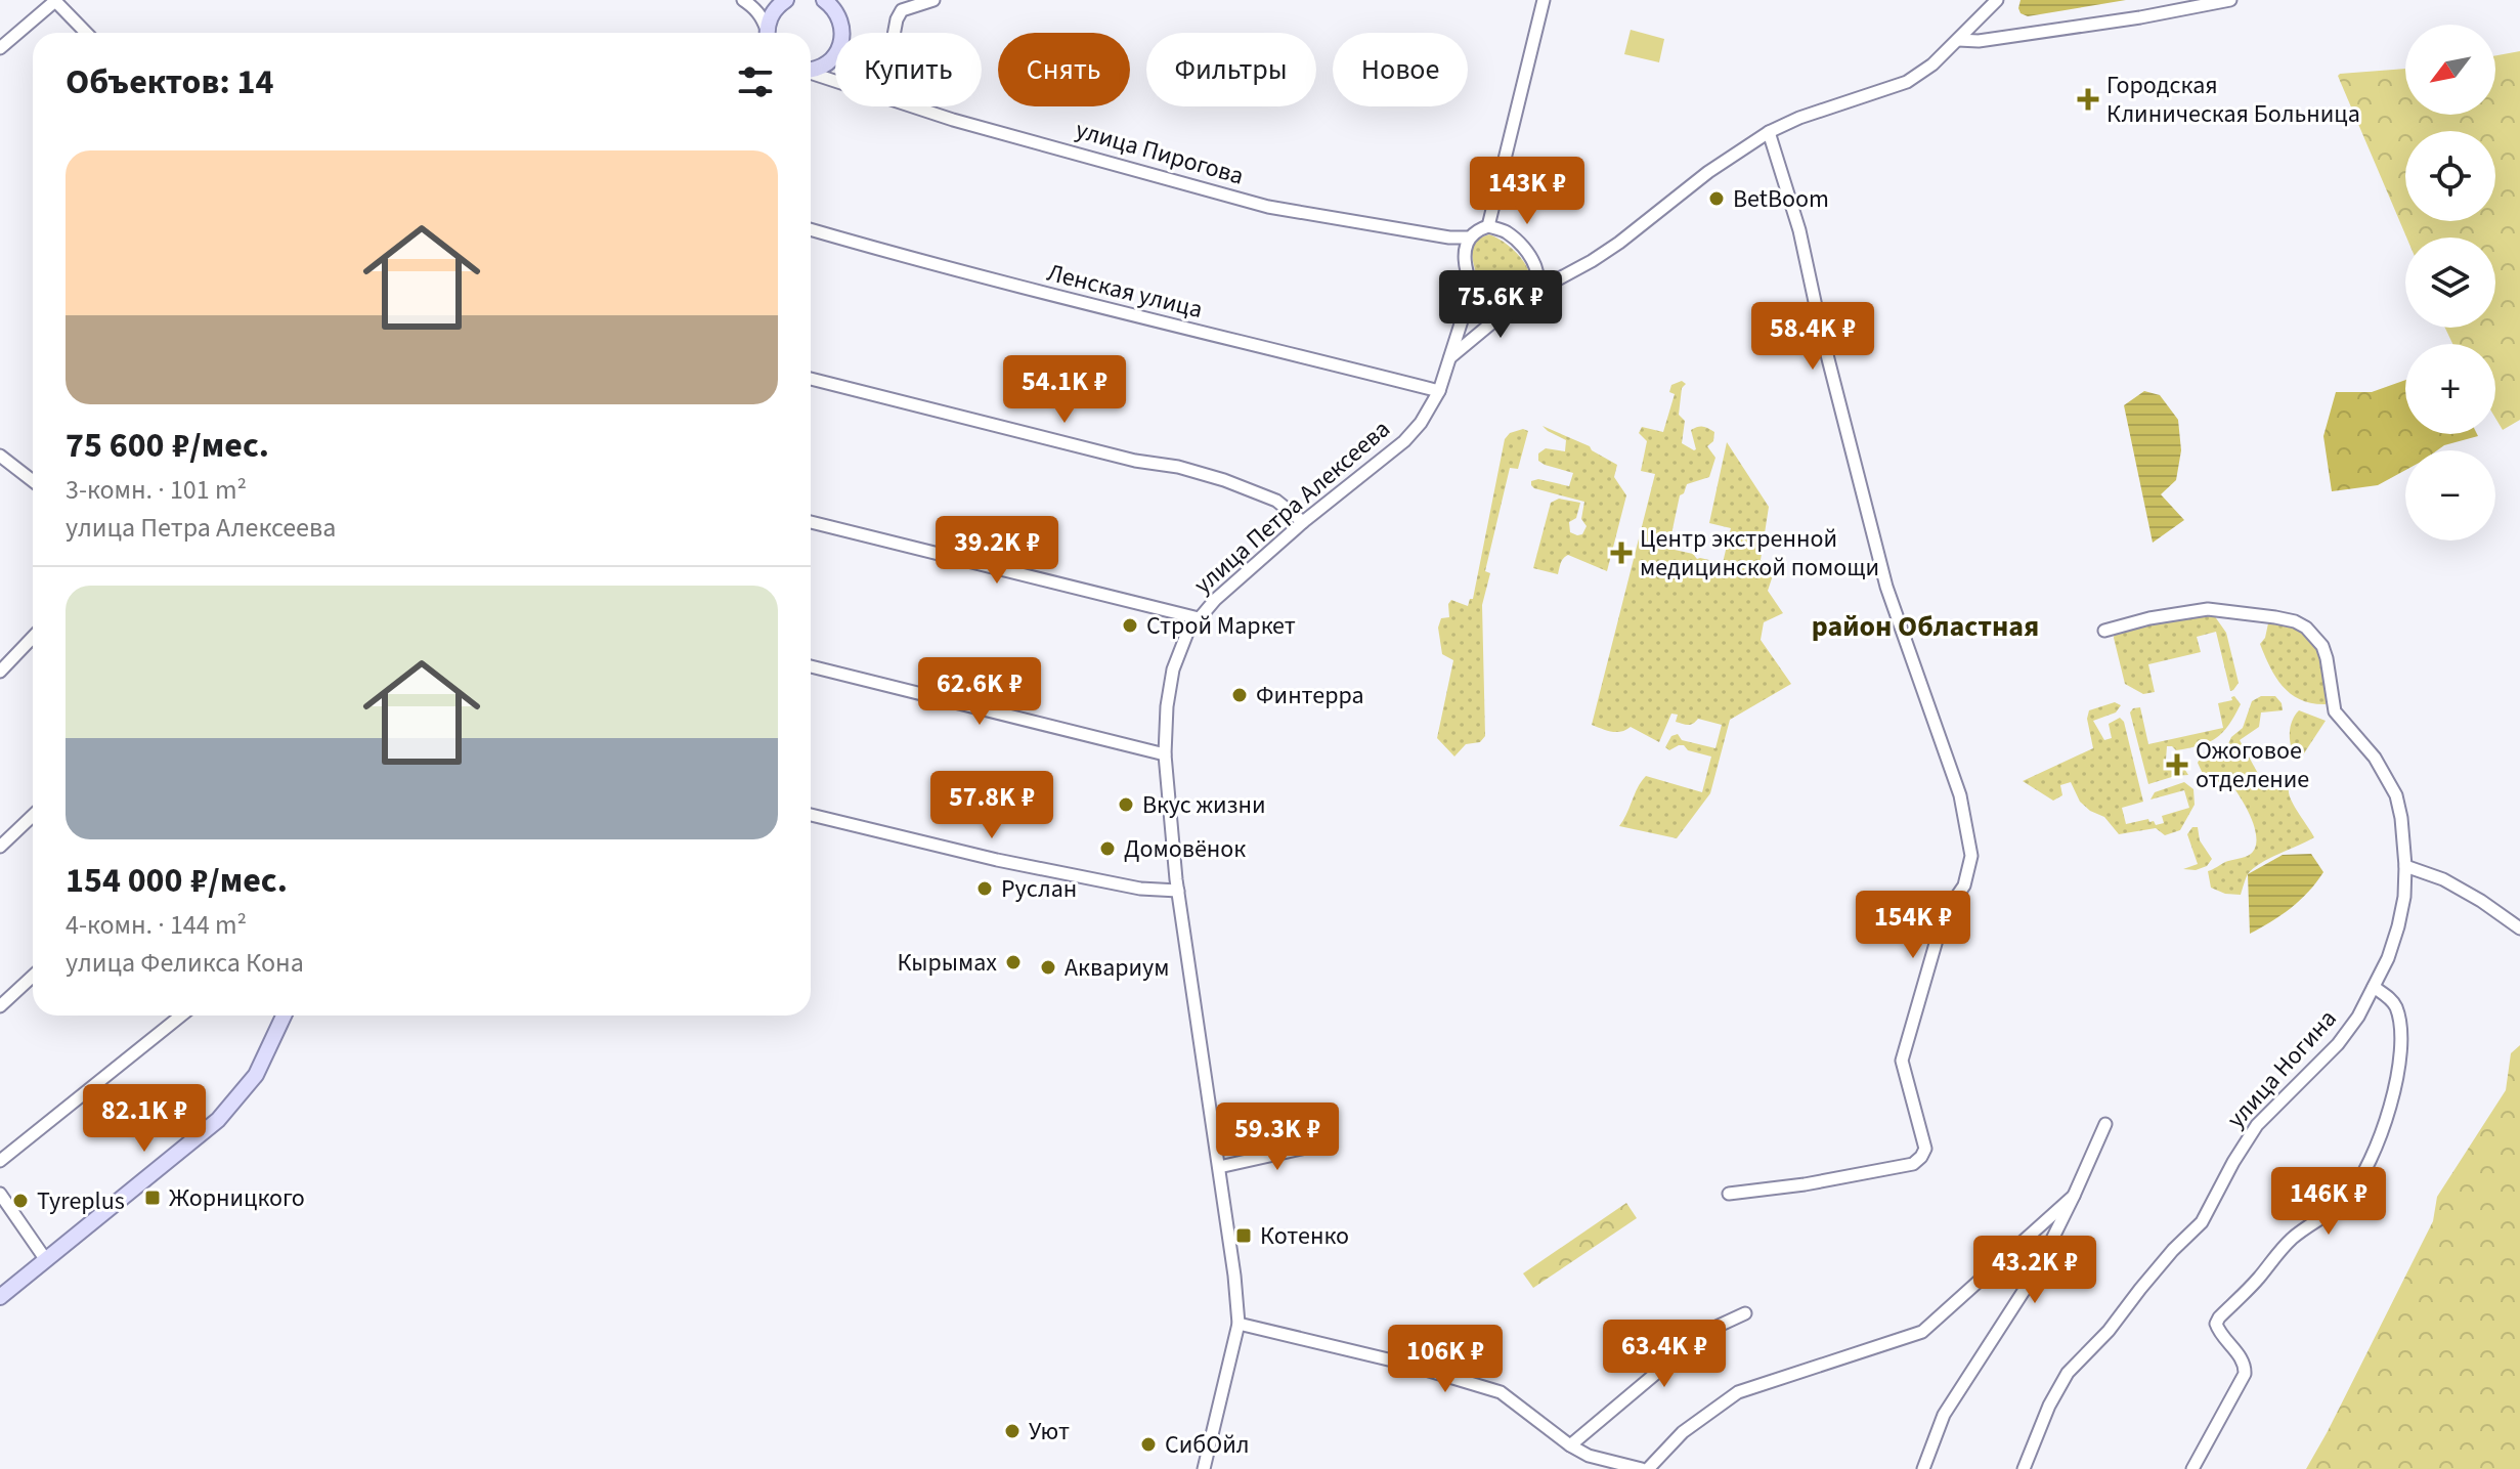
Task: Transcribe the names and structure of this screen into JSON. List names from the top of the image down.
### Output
{
  "streets": {
    "street": [
      "улица Пирогова",
      "Ленская улица",
      "улица Петра Алексеева",
      "улица Ногина"
    ]
  },
  "crossings": [
    ["улица Пирогова", "улица Петра Алексеева"],
    ["Ленская улица", "улица Петра Алексеева"]
  ],
  "districts": ["район Областная"],
  "places": {
    "health": ["Городская Клиническая Больница", "Центр экстренной медицинской помощи", "Ожоговое отделение"],
    "other": [
      "BetBoom",
      "Строй Маркет",
      "Финтерра",
      "Вкус жизни",
      "Домовёнок",
      "Руслан",
      "Кырымах",
      "Аквариум",
      "Tyreplus",
      "Уют",
      "СибОйл"
    ],
    "transit": ["Жорницкого", "Котенко"]
  },
  "north": "bottom left",
  "page": {
    "map_buttons": ["+", "−"],
    "chip": [
      "Купить",
      "Снять",
      "Фильтры",
      "Новое"
    ],
    "heading": "Объектов: 14",
    "list": [
      {
        "name": "75 600 ₽/мес.",
        "note": "3-комн. · 101 m² · улица Петра Алексеева"
      },
      {
        "name": "154 000 ₽/мес.",
        "note": "4-комн. · 144 m² · улица Феликса Кона"
      }
    ],
    "price": [
      "143K ₽",
      "75.6K ₽",
      "58.4K ₽",
      "54.1K ₽",
      "39.2K ₽",
      "62.6K ₽",
      "57.8K ₽",
      "154K ₽",
      "82.1K ₽",
      "59.3K ₽",
      "146K ₽",
      "43.2K ₽",
      "63.4K ₽",
      "106K ₽"
    ]
  }
}
